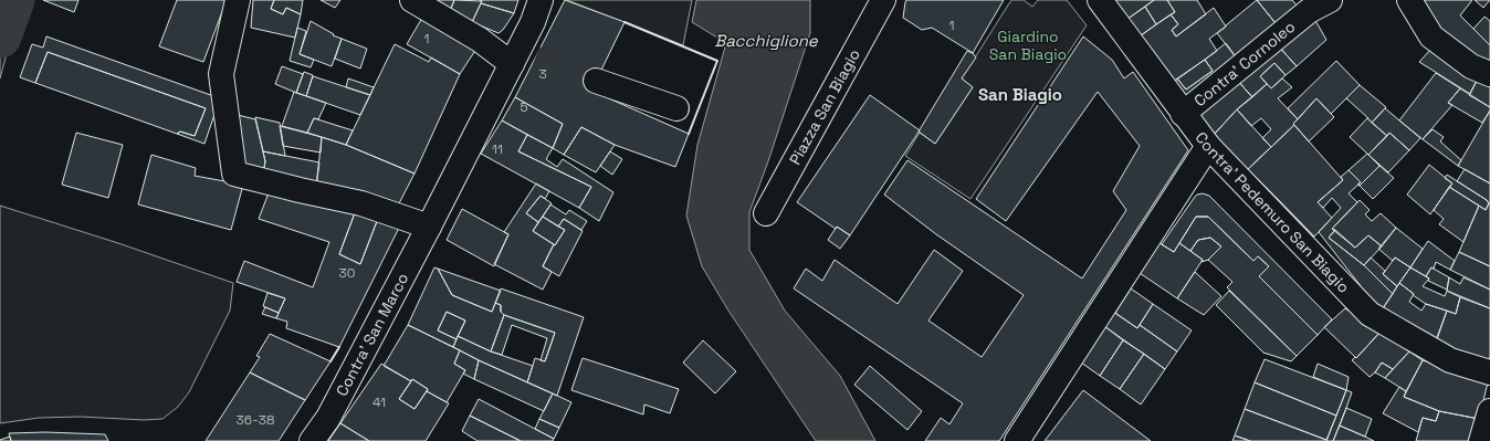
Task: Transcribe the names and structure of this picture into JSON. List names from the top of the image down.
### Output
{
  "streets": {
    "street": [
      "Contra' Cornoleo",
      "Piazza San Biagio",
      "Contra' Pedemuro San Biagio",
      "Contra' San Marco"
    ]
  },
  "crossings": [
    ["Contra' Cornoleo", "Contra' Pedemuro San Biagio"]
  ],
  "districts": ["San Biagio"],
  "water": ["Bacchiglione"],
  "parks": ["Giardino San Biagio"],
  "house_numbers": [
    "1",
    "1",
    "3",
    "5",
    "11",
    "30",
    "41",
    "36-38"
  ]
}
